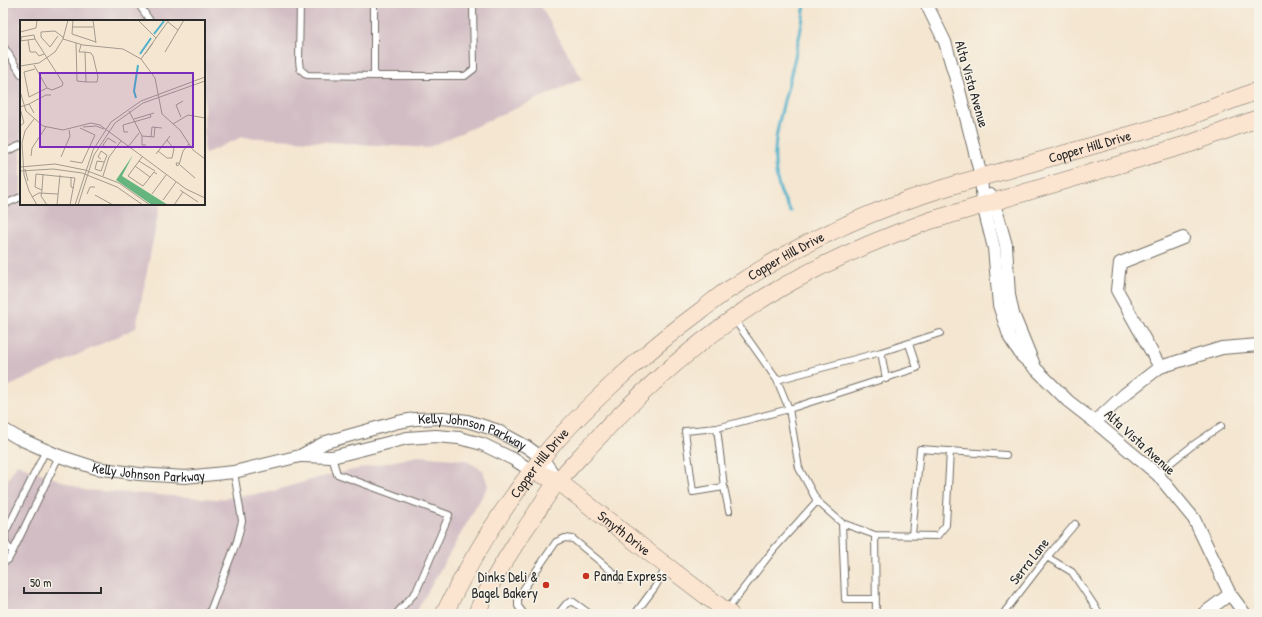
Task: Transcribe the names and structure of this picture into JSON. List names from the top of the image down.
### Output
{
  "streets": {
    "main road": ["Copper Hill Drive", "Kelly Johnson Parkway", "Smyth Drive"],
    "street": ["Alta Vista Avenue"],
    "lane": ["Serra Lane"]
  },
  "crossings": [
    ["Alta Vista Avenue", "Copper Hill Drive"],
    ["Copper Hill Drive", "Kelly Johnson Parkway"],
    ["Copper Hill Drive", "Smyth Drive"],
    ["Kelly Johnson Parkway", "Smyth Drive"]
  ],
  "places": ["Panda Express", "Dinks Deli & Bagel Bakery"],
  "scale_bar": "50 m"
}
